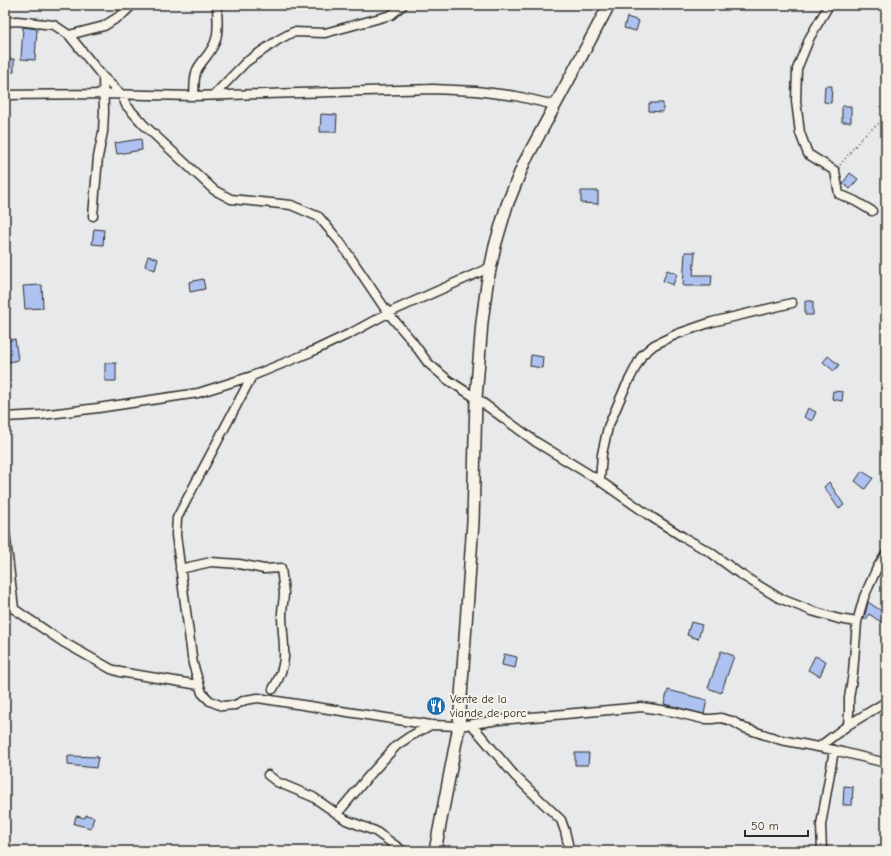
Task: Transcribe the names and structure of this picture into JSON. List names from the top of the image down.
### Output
{
  "places": {
    "restaurant": ["Vente de la viande de porc"]
  },
  "scale_bar": "50 m"
}
